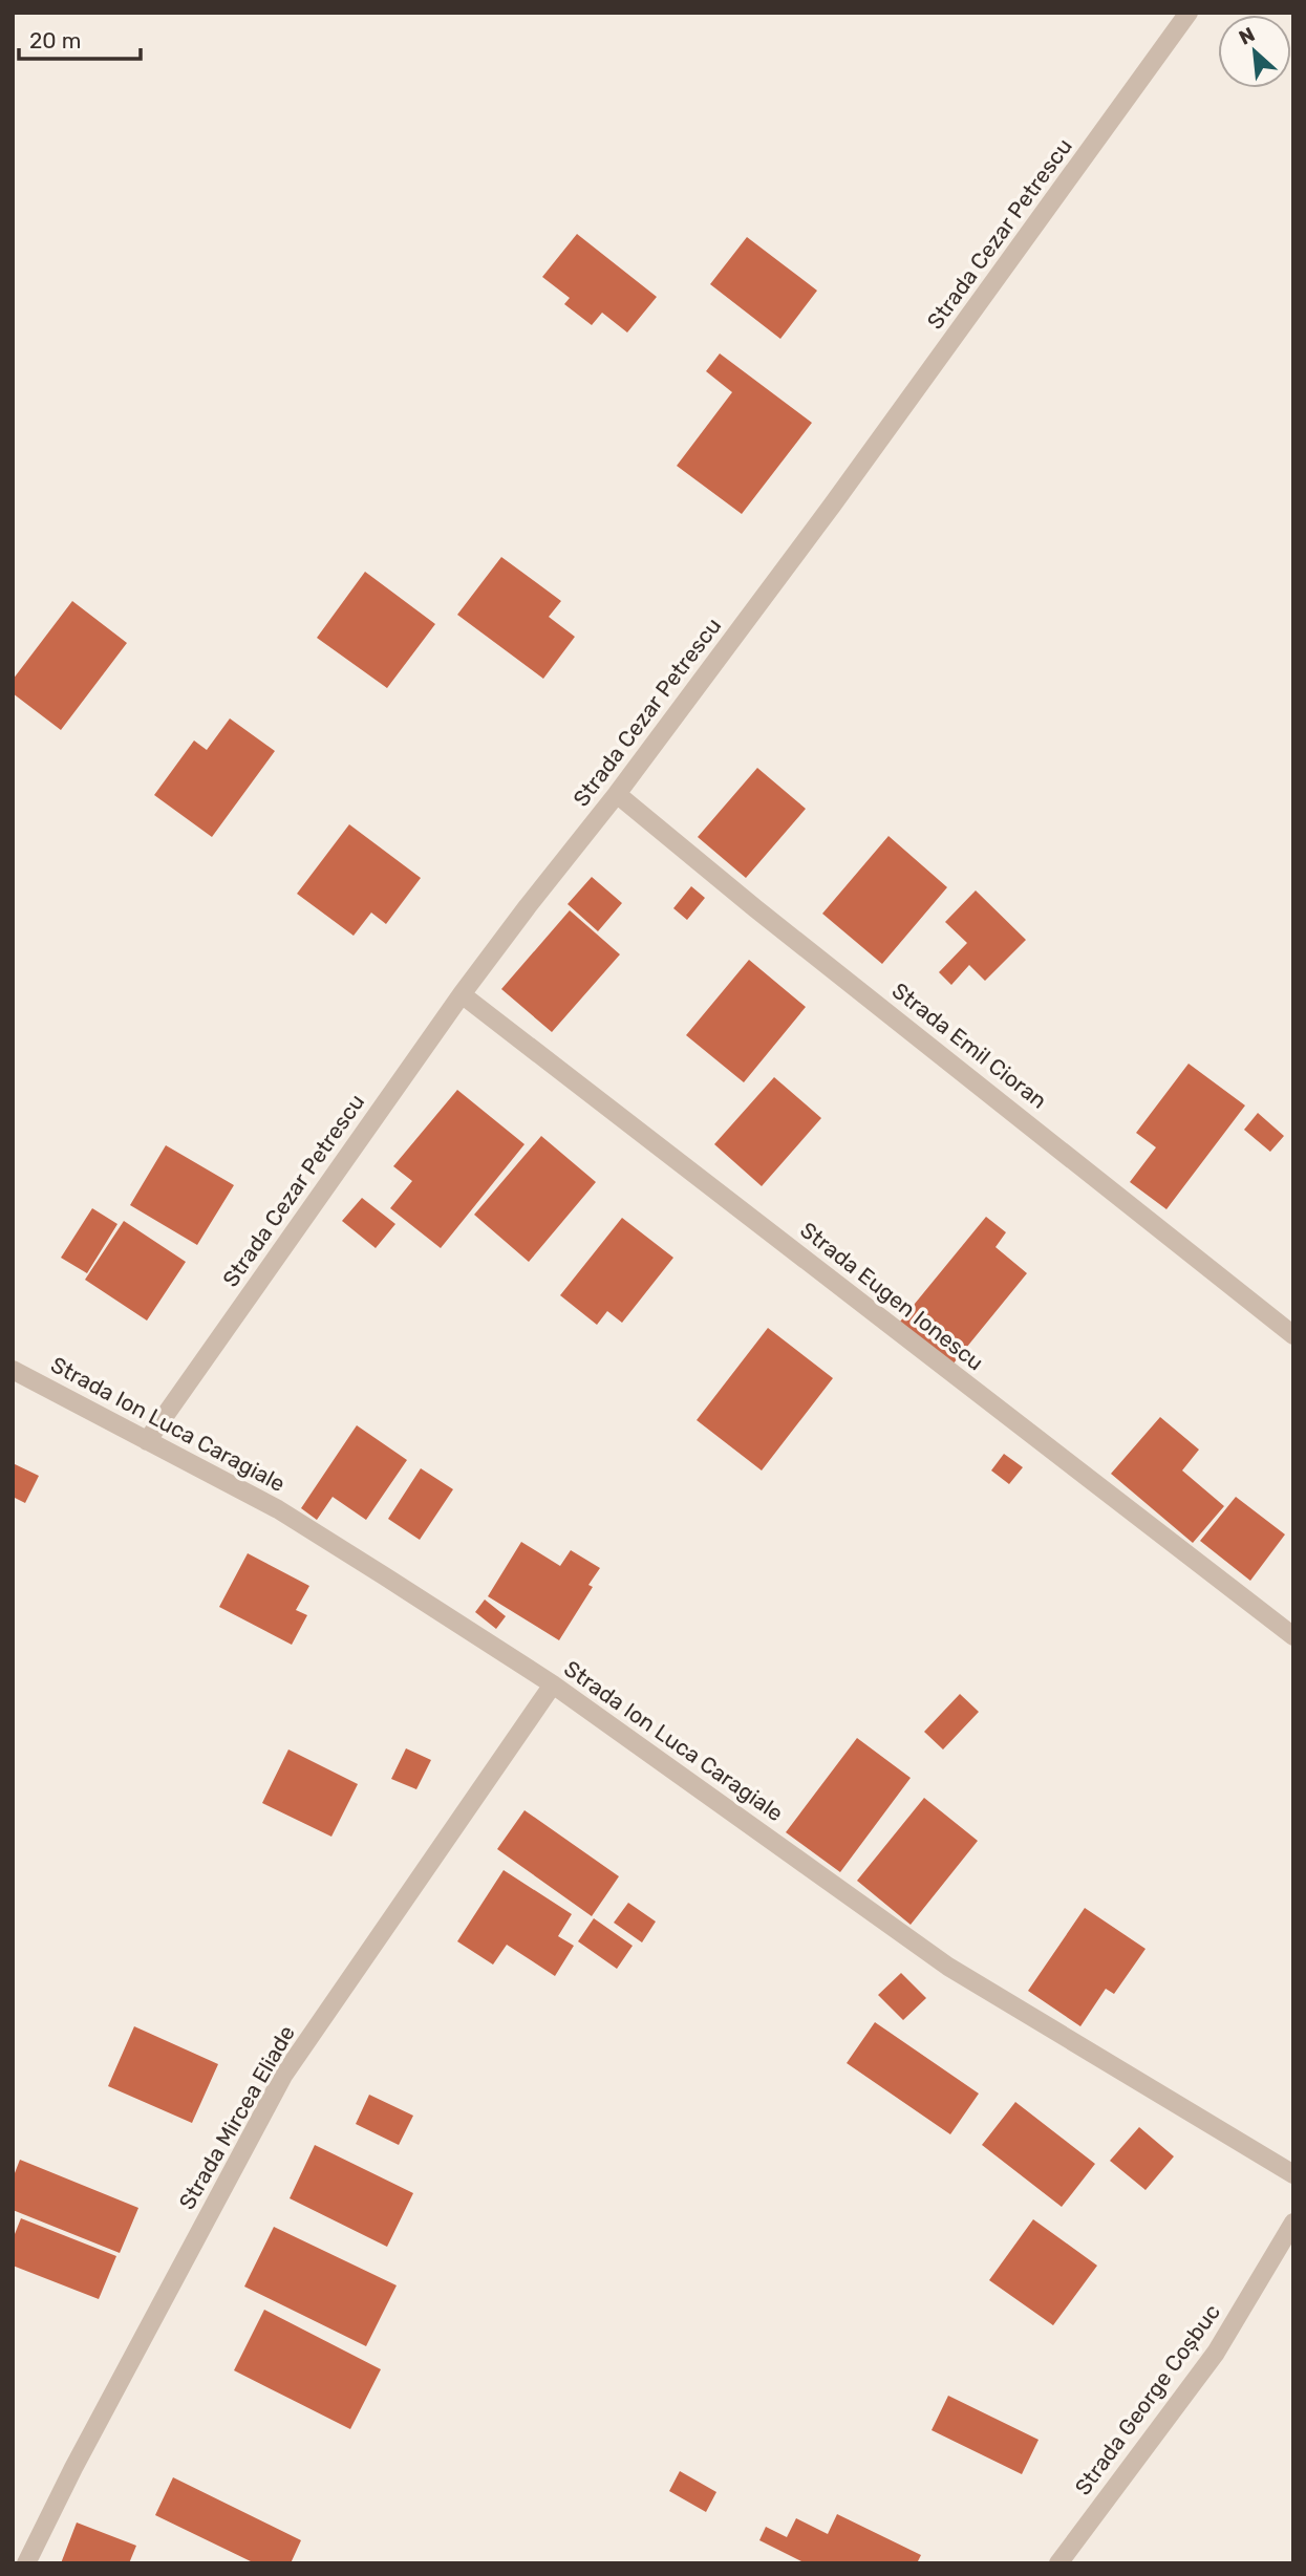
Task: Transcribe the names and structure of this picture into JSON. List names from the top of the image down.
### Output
{
  "streets": {
    "street": [
      "Strada Cezar Petrescu",
      "Strada Emil Cioran",
      "Strada Eugen Ionescu",
      "Strada Ion Luca Caragiale",
      "Strada Mircea Eliade",
      "Strada George Coșbuc"
    ]
  },
  "crossings": [
    ["Strada Cezar Petrescu", "Strada Emil Cioran"],
    ["Strada Cezar Petrescu", "Strada Eugen Ionescu"],
    ["Strada Cezar Petrescu", "Strada Ion Luca Caragiale"],
    ["Strada Ion Luca Caragiale", "Strada Mircea Eliade"]
  ],
  "scale_bar": "20 m",
  "north": "top left"
}
